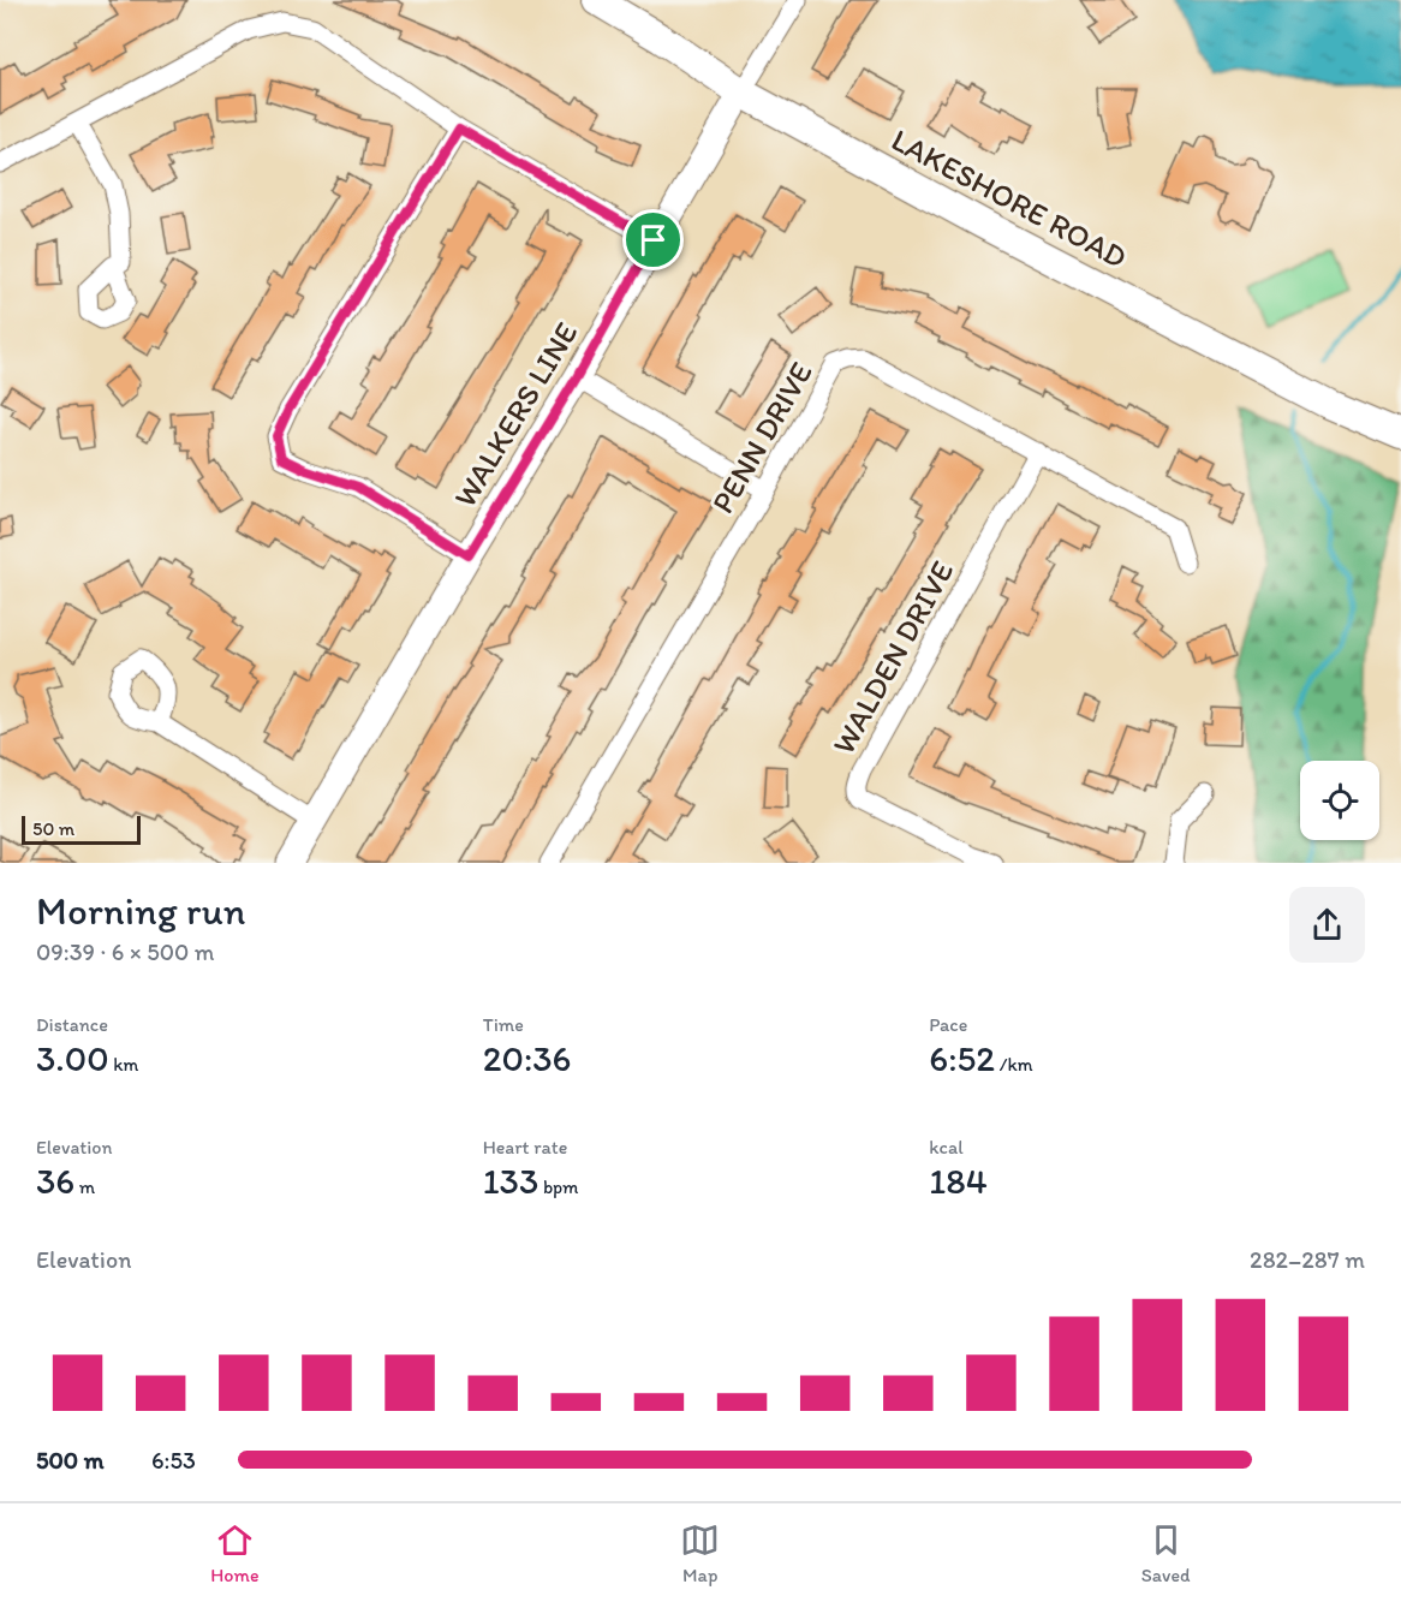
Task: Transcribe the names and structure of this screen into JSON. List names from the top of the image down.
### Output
{
  "streets": {
    "main road": ["LAKESHORE ROAD", "WALKERS LINE"],
    "street": ["PENN DRIVE", "WALDEN DRIVE"]
  },
  "crossings": [
    ["LAKESHORE ROAD", "WALKERS LINE"],
    ["PENN DRIVE", "WALDEN DRIVE"]
  ],
  "scale_bar": "50 m",
  "page": {
    "scale": "50 m",
    "heading": ["Morning run", "09:39 · 6 × 500 m"],
    "stats": [
      ["Distance", "3.00 km"],
      ["Time", "20:36"],
      ["Pace", "6:52 /km"],
      ["Elevation", "36 m"],
      ["Heart rate", "133 bpm"],
      ["kcal", "184"]
    ],
    "chart": ["Elevation", "282–287 m"],
    "list": [
      {
        "name": "500 m",
        "note": "6:53"
      }
    ],
    "tabs": ["Home", "Map", "Saved"]
  }
}
